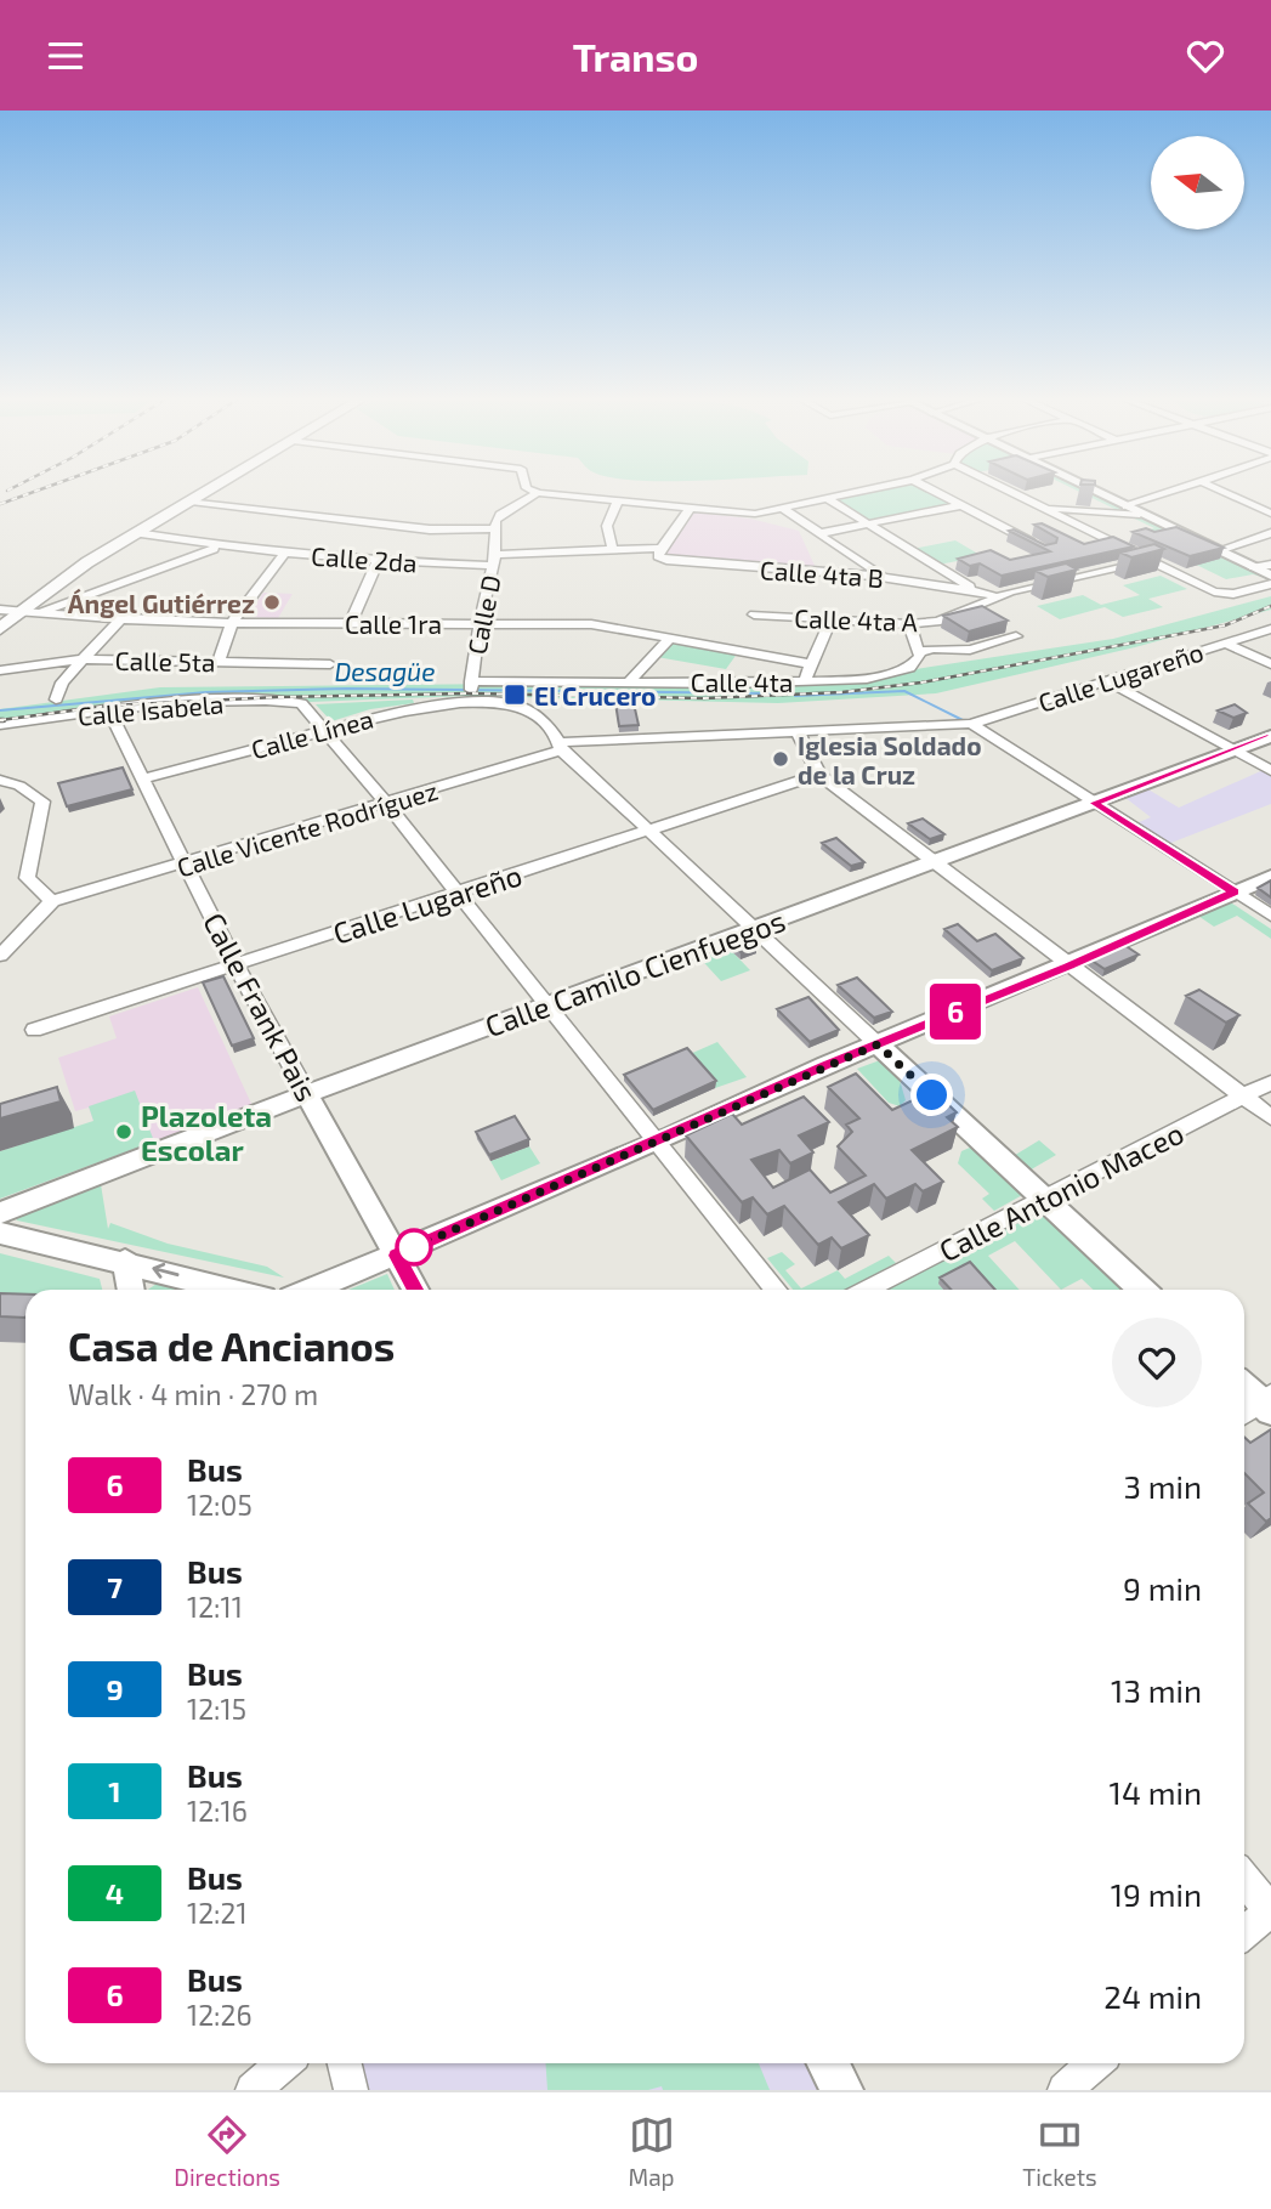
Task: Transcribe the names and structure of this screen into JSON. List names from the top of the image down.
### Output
{
  "streets": {
    "main road": ["Calle Camilo Cienfuegos", "Calle Frank Pais"],
    "street": [
      "Calle 2da",
      "Calle 4ta B",
      "Calle D",
      "Calle 4ta A",
      "Calle 1ra",
      "Calle 5ta",
      "Calle Lugareño",
      "Calle 4ta",
      "Calle Isabela",
      "Calle Línea",
      "Calle Vicente Rodríguez",
      "Calle Antonio Maceo"
    ]
  },
  "crossings": [
    ["Calle 2da", "Calle 4ta B"],
    ["Calle 2da", "Calle D"],
    ["Calle 4ta B", "Calle 4ta A"],
    ["Calle D", "Calle 1ra"],
    ["Calle D", "Calle 4ta"],
    ["Calle D", "Calle Línea"],
    ["Calle Lugareño", "Calle Vicente Rodríguez"],
    ["Calle Lugareño", "Calle Frank Pais"],
    ["Calle Isabela", "Calle Línea"],
    ["Calle Isabela", "Calle Frank Pais"],
    ["Calle Línea", "Calle Frank Pais"],
    ["Calle Vicente Rodríguez", "Calle Frank Pais"],
    ["Calle Camilo Cienfuegos", "Calle Frank Pais"]
  ],
  "water": ["Desagüe"],
  "places": {
    "other": ["Ángel Gutiérrez", "Iglesia Soldado de la Cruz", "Plazoleta Escolar"],
    "transit": ["El Crucero"]
  },
  "lines": ["bus line 6"],
  "north": "left",
  "page": {
    "header": "Transo",
    "on_map": "6",
    "heading": ["Casa de Ancianos", "Walk · 4 min · 270 m"],
    "list": [
      {
        "mark": "6",
        "name": "Bus",
        "note": "12:05",
        "value": "3 min"
      },
      {
        "mark": "7",
        "name": "Bus",
        "note": "12:11",
        "value": "9 min"
      },
      {
        "mark": "9",
        "name": "Bus",
        "note": "12:15",
        "value": "13 min"
      },
      {
        "mark": "1",
        "name": "Bus",
        "note": "12:16",
        "value": "14 min"
      },
      {
        "mark": "4",
        "name": "Bus",
        "note": "12:21",
        "value": "19 min"
      },
      {
        "mark": "6",
        "name": "Bus",
        "note": "12:26",
        "value": "24 min"
      }
    ],
    "tabs": ["Directions", "Map", "Tickets"]
  }
}
